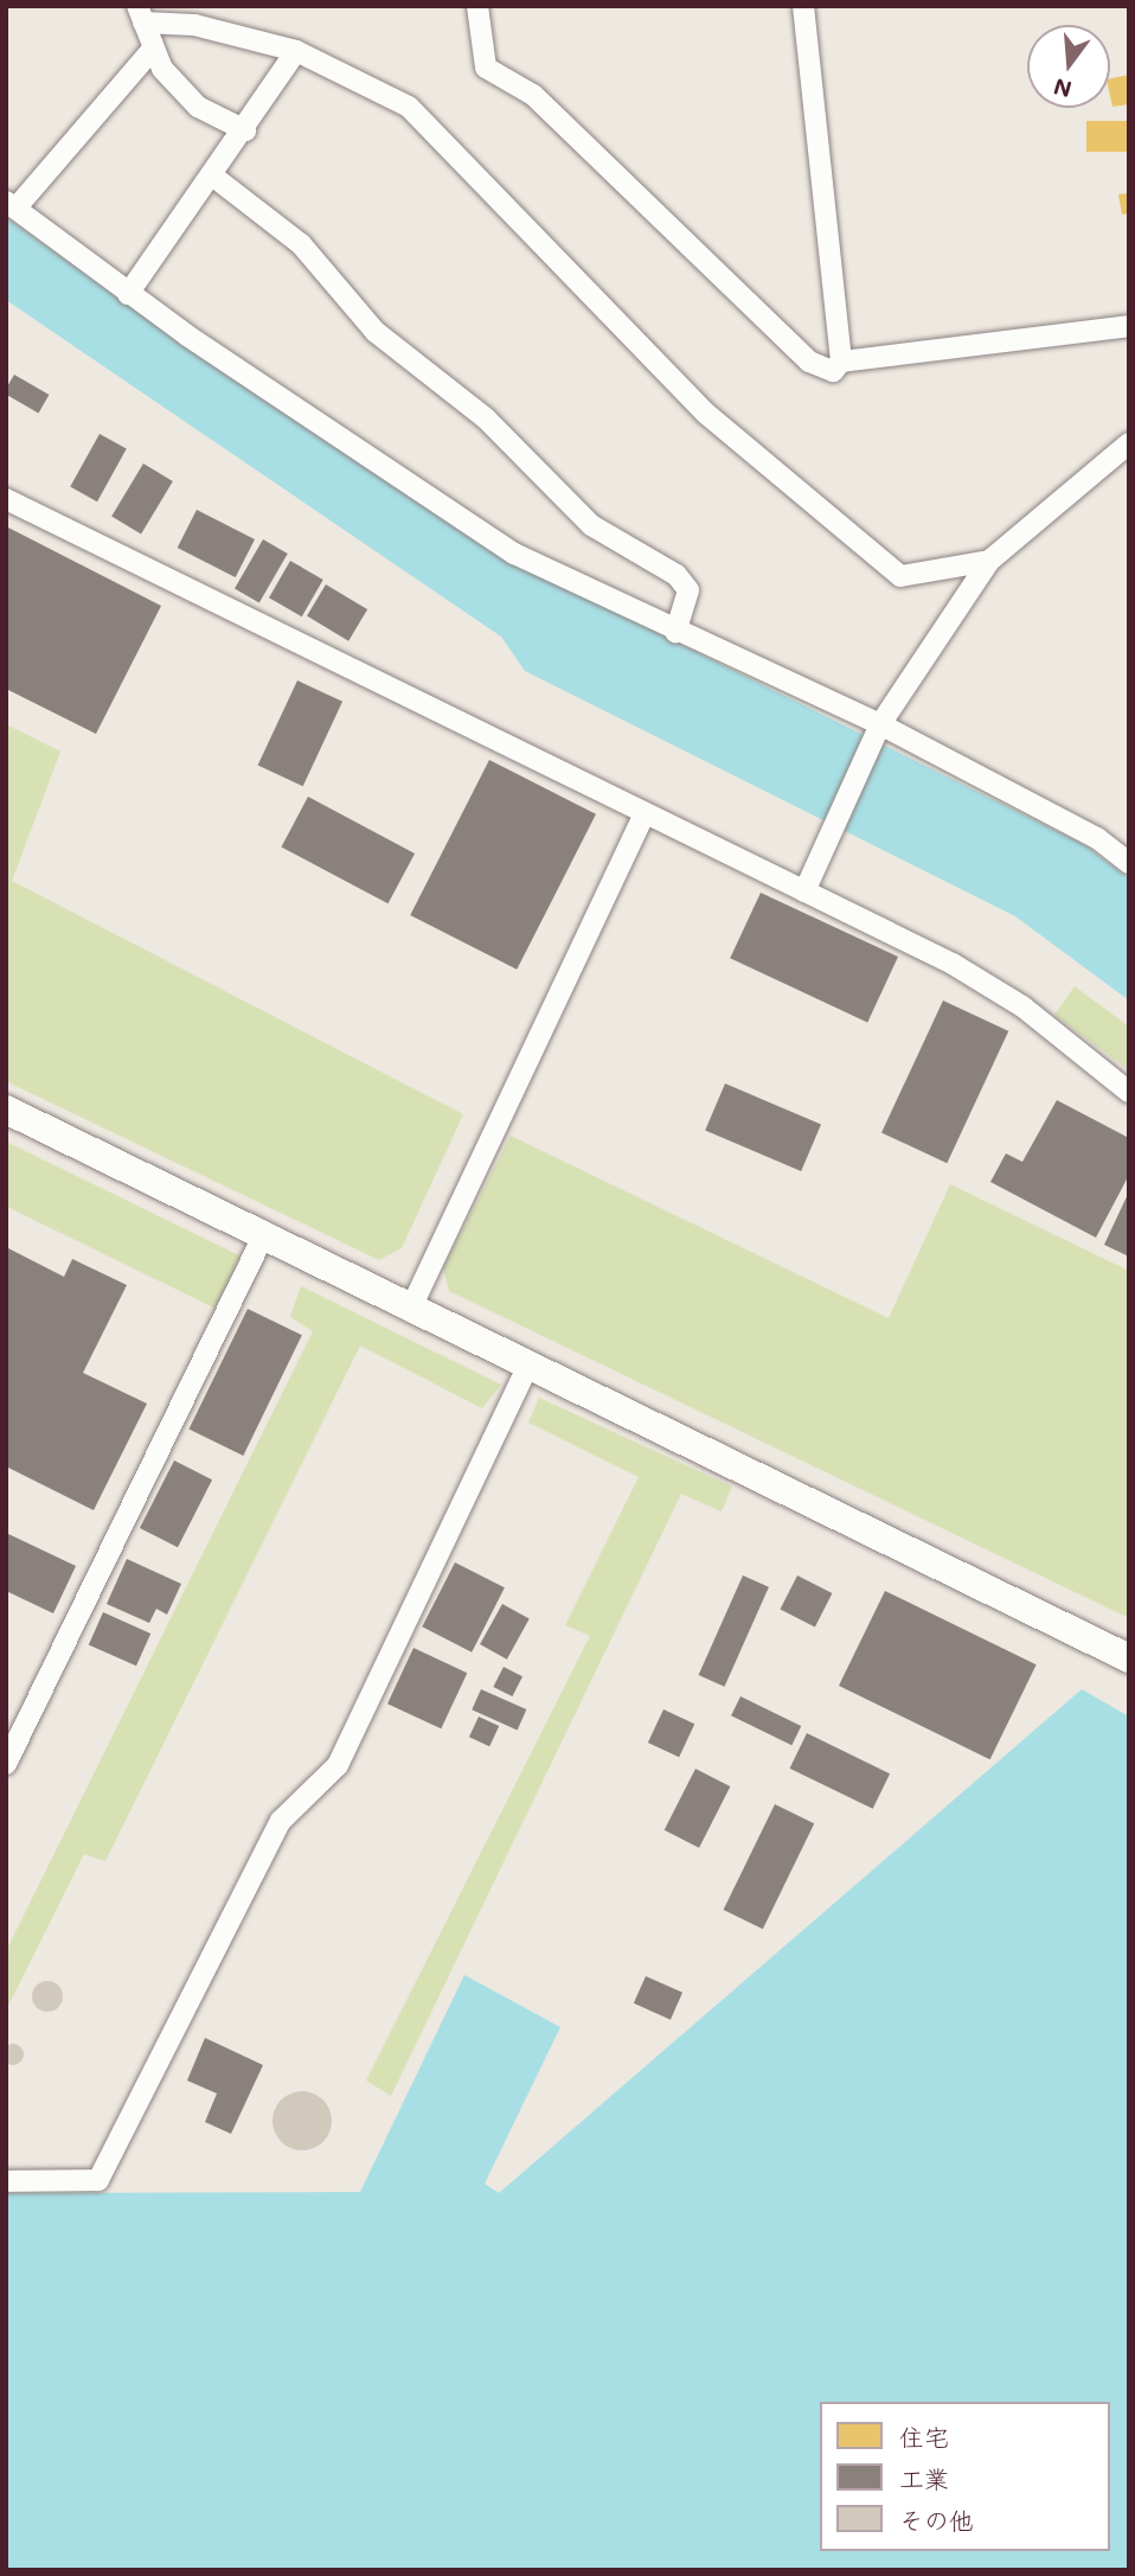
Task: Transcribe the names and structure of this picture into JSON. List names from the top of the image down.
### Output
{
  "legend": ["住宅", "工業", "その他"],
  "north": "bottom"
}
